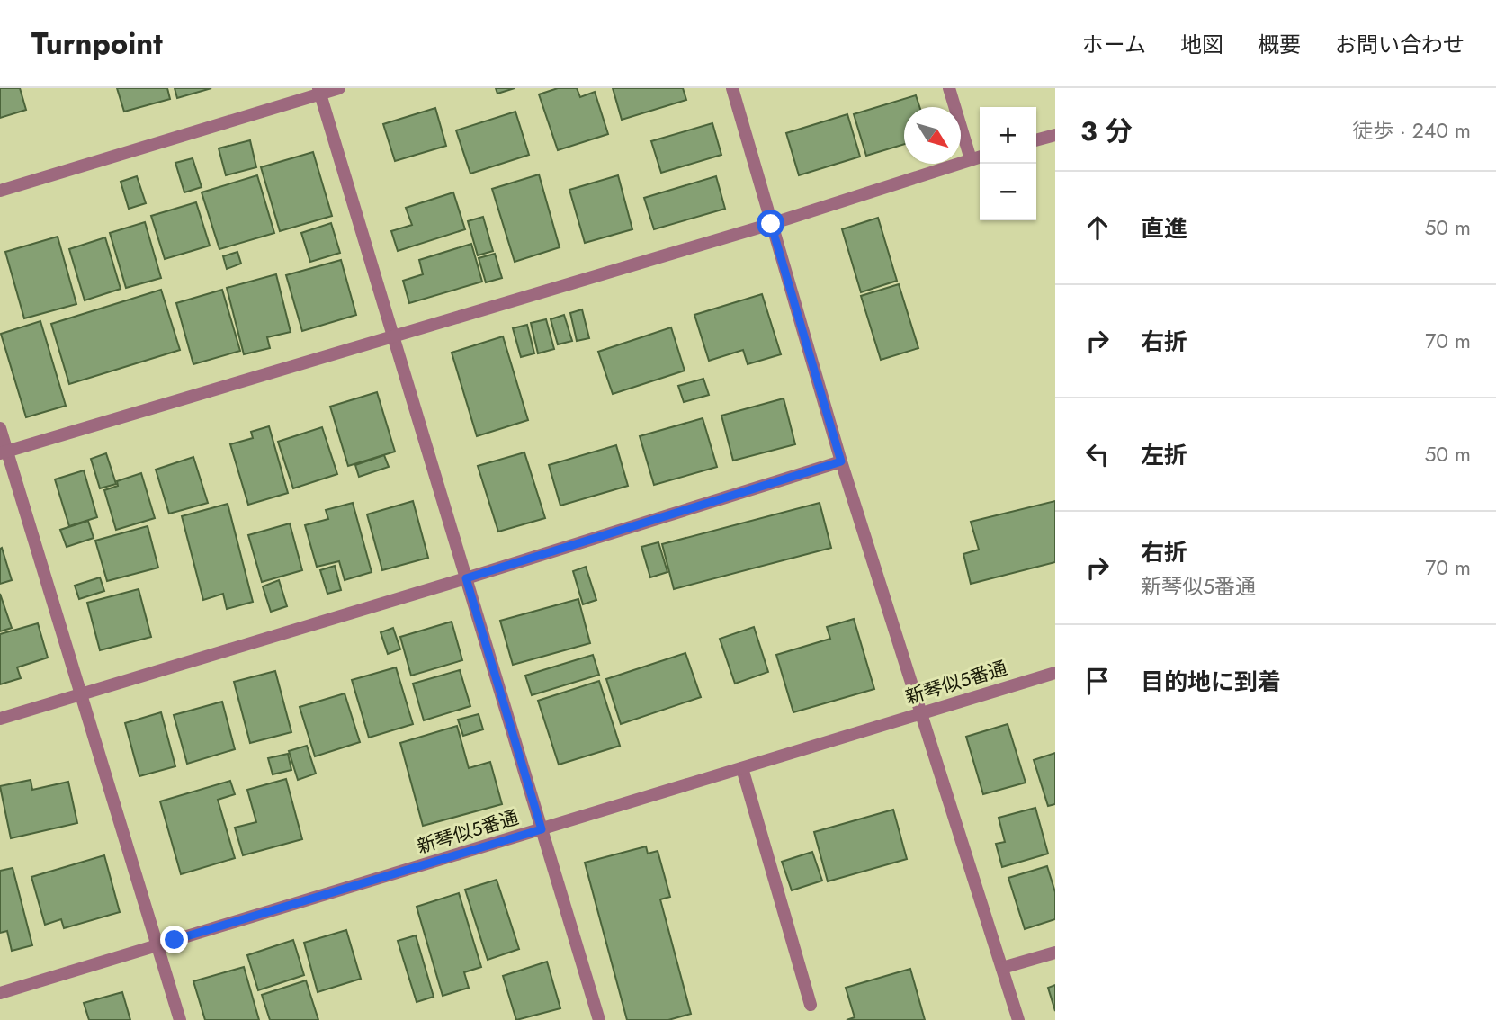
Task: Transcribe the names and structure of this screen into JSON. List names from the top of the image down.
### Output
{
  "streets": {
    "street": ["新琴似5番通"]
  },
  "north": "bottom right",
  "page": {
    "header": "Turnpoint",
    "nav": [
      "ホーム",
      "地図",
      "概要",
      "お問い合わせ"
    ],
    "heading": ["3 分", "徒歩 · 240 m"],
    "map_buttons": ["+", "−"],
    "list": [
      ["直進", "50 m"],
      ["右折", "70 m"],
      ["左折", "50 m"],
      ["右折", "新琴似5番通", "70 m"],
      "目的地に到着"
    ]
  }
}
